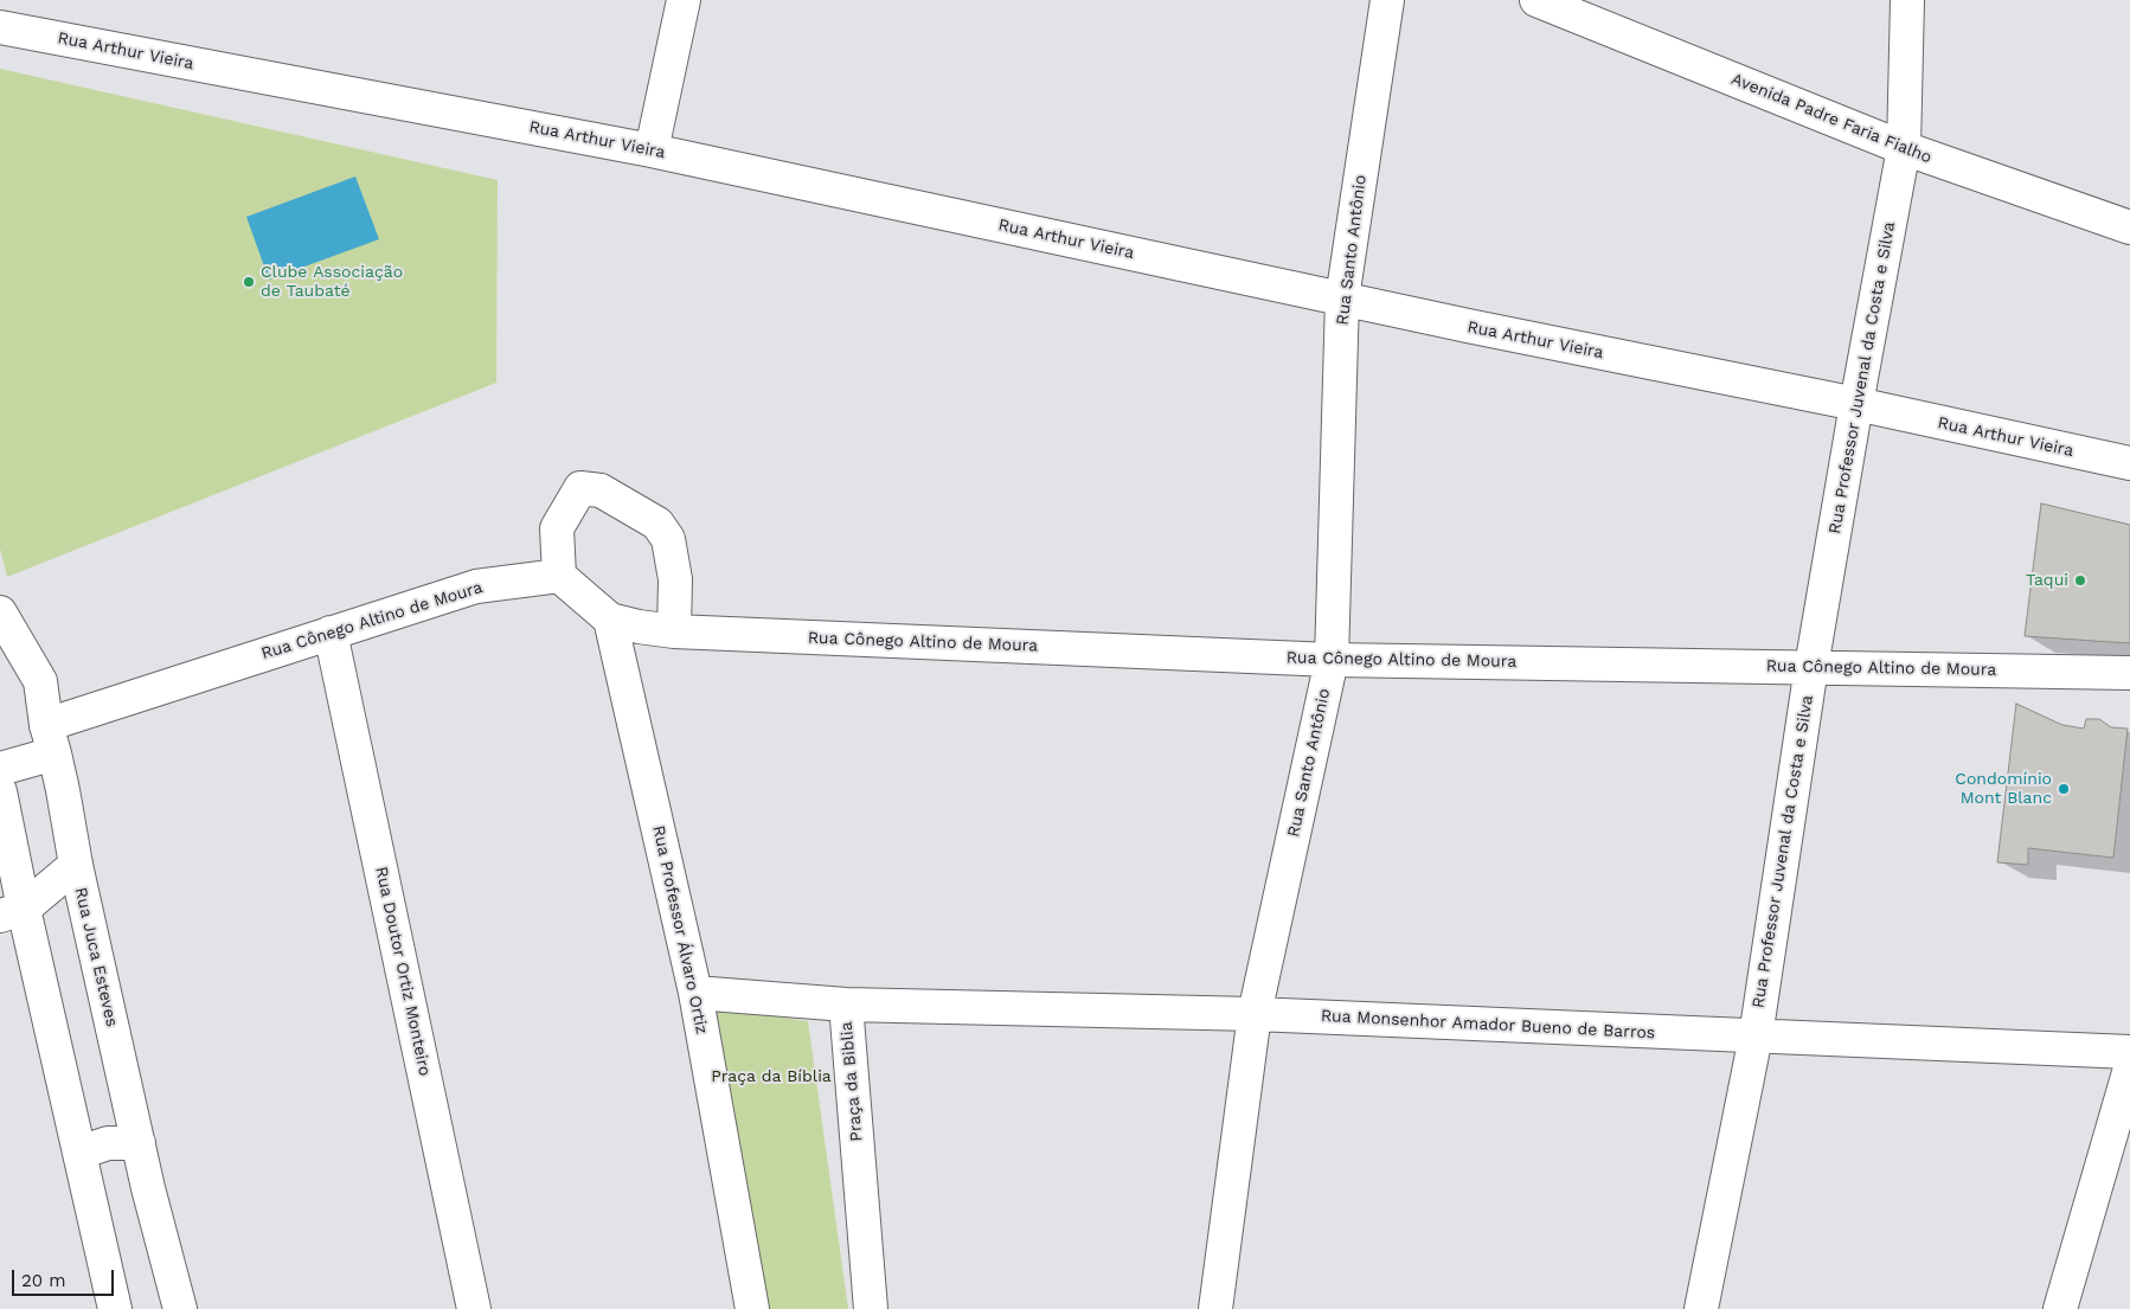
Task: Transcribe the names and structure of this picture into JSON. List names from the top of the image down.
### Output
{
  "streets": {
    "street": [
      "Rua Arthur Vieira",
      "Avenida Padre Faria Fialho",
      "Rua Santo Antônio",
      "Rua Professor Juvenal da Costa e Silva",
      "Rua Cônego Altino de Moura",
      "Rua Professor Álvaro Ortiz",
      "Rua Juca Esteves",
      "Rua Doutor Ortiz Monteiro",
      "Rua Monsenhor Amador Bueno de Barros",
      "Praça da Biblia"
    ]
  },
  "crossings": [
    ["Rua Arthur Vieira", "Rua Santo Antônio"],
    ["Rua Arthur Vieira", "Rua Professor Juvenal da Costa e Silva"],
    ["Avenida Padre Faria Fialho", "Rua Professor Juvenal da Costa e Silva"],
    ["Rua Santo Antônio", "Rua Cônego Altino de Moura"],
    ["Rua Santo Antônio", "Rua Monsenhor Amador Bueno de Barros"],
    ["Rua Professor Juvenal da Costa e Silva", "Rua Cônego Altino de Moura"],
    ["Rua Professor Juvenal da Costa e Silva", "Rua Monsenhor Amador Bueno de Barros"],
    ["Rua Cônego Altino de Moura", "Rua Professor Álvaro Ortiz"],
    ["Rua Cônego Altino de Moura", "Rua Juca Esteves"],
    ["Rua Cônego Altino de Moura", "Rua Doutor Ortiz Monteiro"],
    ["Rua Professor Álvaro Ortiz", "Praça da Biblia"],
    ["Rua Monsenhor Amador Bueno de Barros", "Praça da Biblia"]
  ],
  "parks": ["Praça da Bíblia"],
  "places": ["Clube Associação de Taubaté", "Taqui", "Condomínio Mont Blanc"],
  "scale_bar": "20 m"
}
